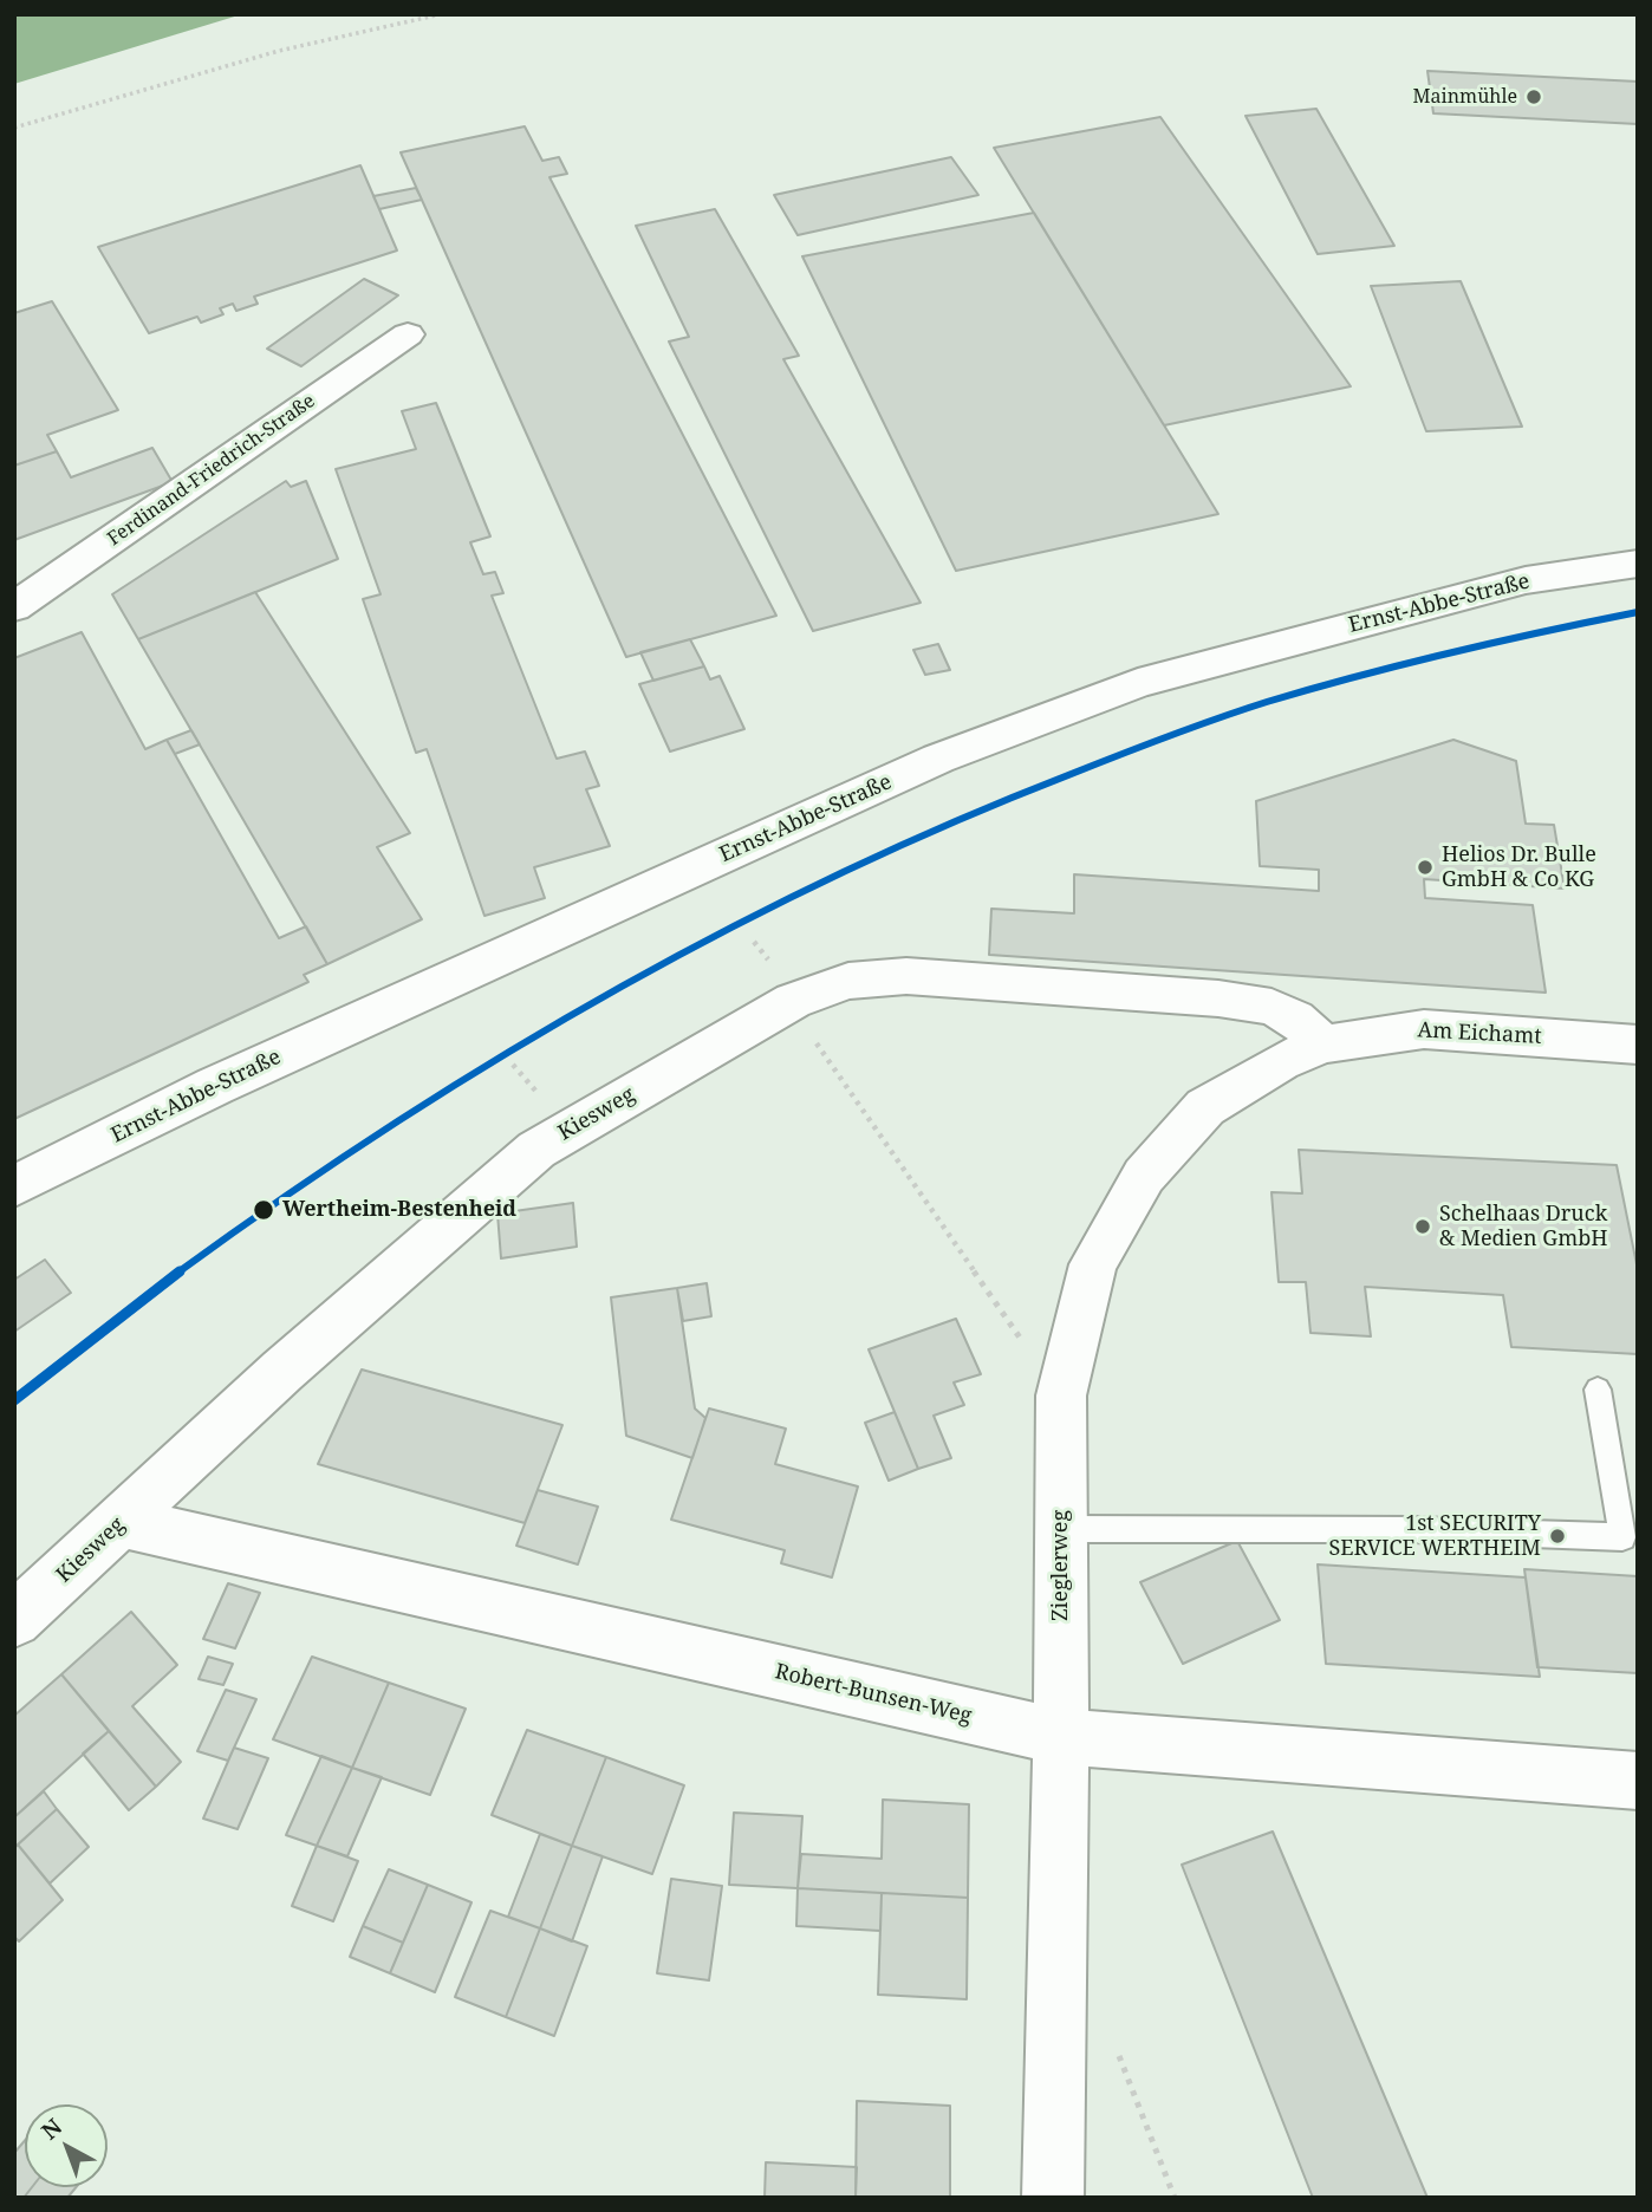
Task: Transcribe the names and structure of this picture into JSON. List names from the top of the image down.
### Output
{
  "streets": {
    "street": [
      "Ferdinand-Friedrich-Straße",
      "Ernst-Abbe-Straße",
      "Am Eichamt",
      "Kiesweg",
      "Zieglerweg",
      "Robert-Bunsen-Weg"
    ]
  },
  "crossings": [
    ["Am Eichamt", "Kiesweg"],
    ["Am Eichamt", "Zieglerweg"],
    ["Kiesweg", "Zieglerweg"],
    ["Kiesweg", "Robert-Bunsen-Weg"],
    ["Zieglerweg", "Robert-Bunsen-Weg"]
  ],
  "places": [
    "Mainmühle",
    "Helios Dr. Bulle GmbH & Co KG",
    "Wertheim-Bestenheid",
    "Schelhaas Druck & Medien GmbH",
    "1st SECURITY SERVICE WERTHEIM"
  ],
  "north": "top left"
}
